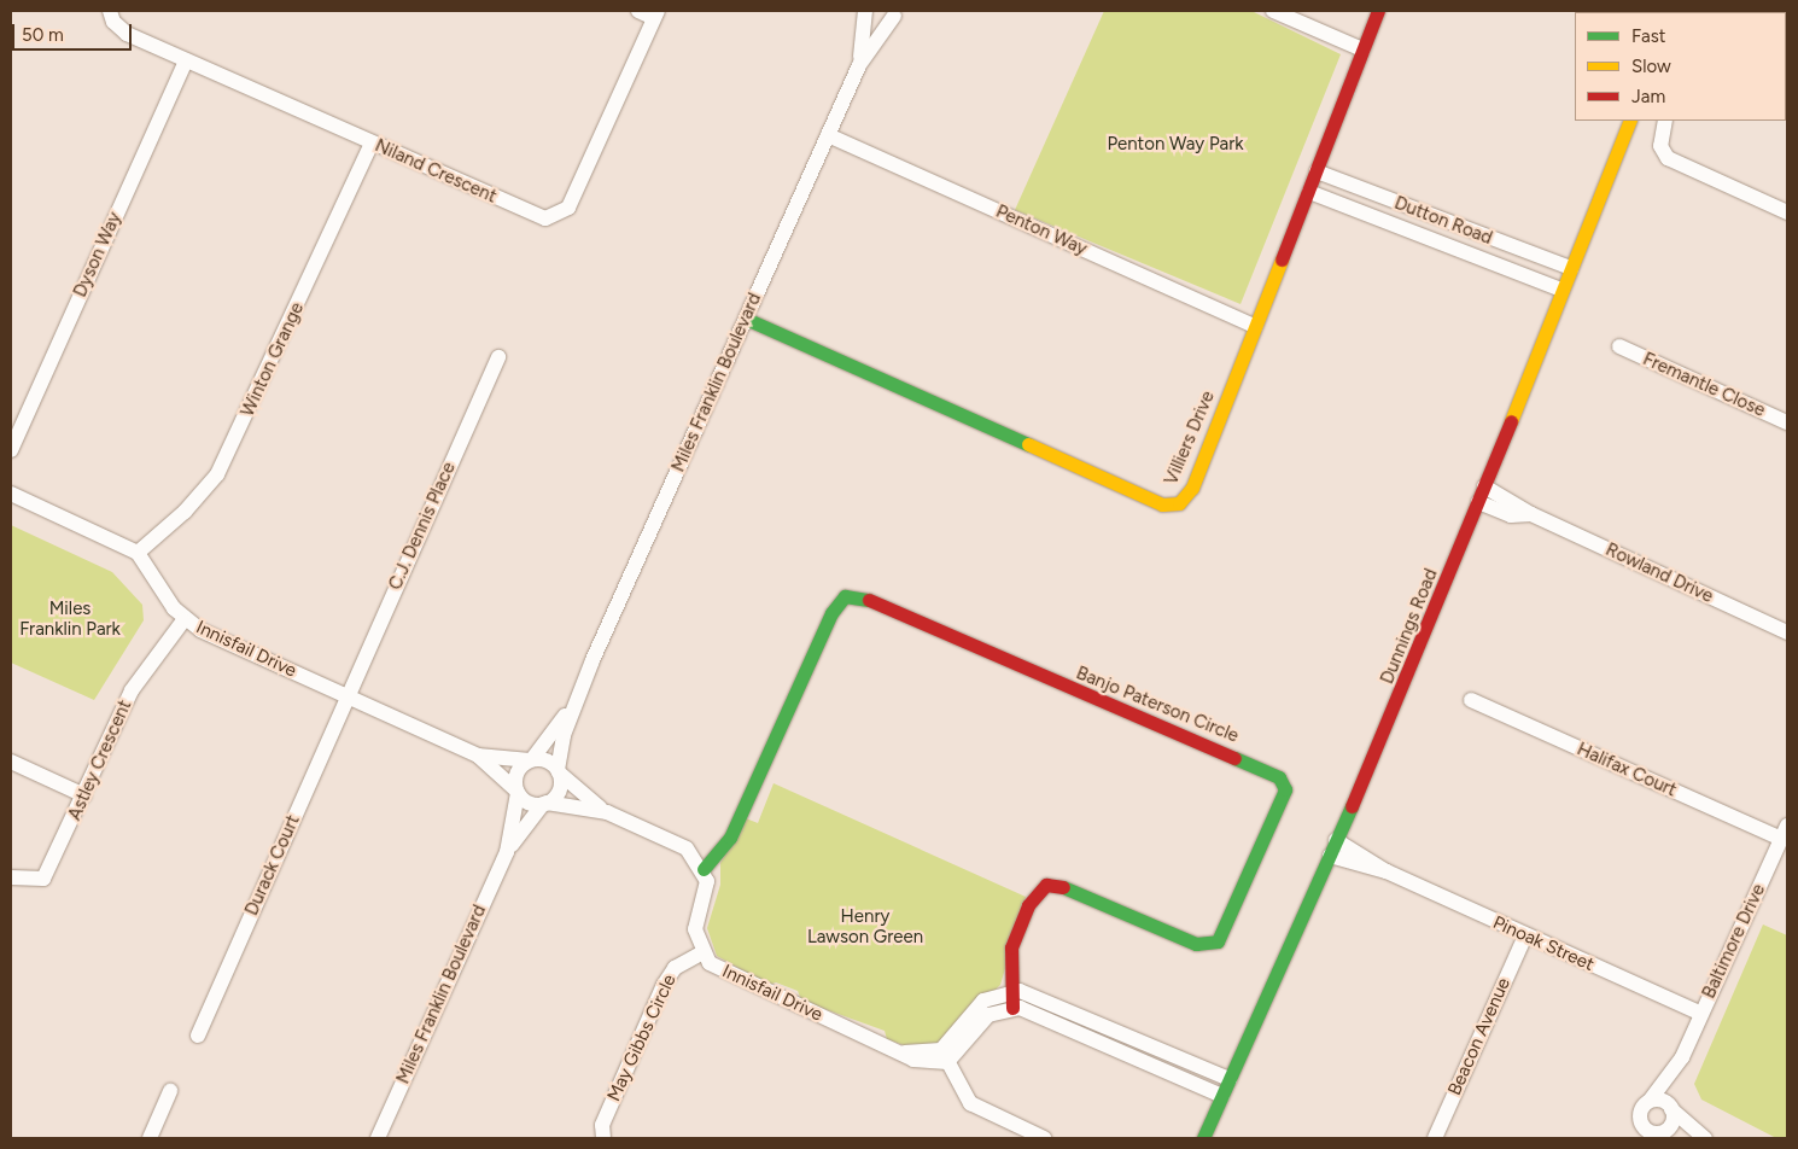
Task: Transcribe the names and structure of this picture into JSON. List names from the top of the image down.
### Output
{
  "streets": {
    "street": [
      "Niland Crescent",
      "Dutton Road",
      "Penton Way",
      "Dyson Way",
      "Winton Grange",
      "Miles Franklin Boulevard",
      "Fremantle Close",
      "Villiers Drive",
      "C.J. Dennis Place",
      "Rowland Drive",
      "Dunnings Road",
      "Innisfail Drive",
      "Banjo Paterson Circle",
      "Astley Crescent",
      "Halifax Court",
      "Durack Court",
      "Baltimore Drive",
      "Pinoak Street",
      "Beacon Avenue",
      "May Gibbs Circle"
    ]
  },
  "crossings": [
    ["Niland Crescent", "Dyson Way"],
    ["Niland Crescent", "Winton Grange"],
    ["Dutton Road", "Villiers Drive"],
    ["Dutton Road", "Dunnings Road"],
    ["Penton Way", "Miles Franklin Boulevard"],
    ["Penton Way", "Villiers Drive"],
    ["Winton Grange", "Innisfail Drive"],
    ["Miles Franklin Boulevard", "Villiers Drive"],
    ["Miles Franklin Boulevard", "Innisfail Drive"],
    ["C.J. Dennis Place", "Innisfail Drive"],
    ["C.J. Dennis Place", "Durack Court"],
    ["Rowland Drive", "Dunnings Road"],
    ["Dunnings Road", "Pinoak Street"],
    ["Innisfail Drive", "Banjo Paterson Circle"],
    ["Innisfail Drive", "Astley Crescent"],
    ["Innisfail Drive", "Durack Court"],
    ["Innisfail Drive", "May Gibbs Circle"],
    ["Halifax Court", "Baltimore Drive"],
    ["Baltimore Drive", "Pinoak Street"],
    ["Pinoak Street", "Beacon Avenue"]
  ],
  "parks": ["Penton Way Park", "Miles Franklin Park", "Henry Lawson Green"],
  "legend": ["Fast", "Slow", "Jam"],
  "scale_bar": "50 m"
}
